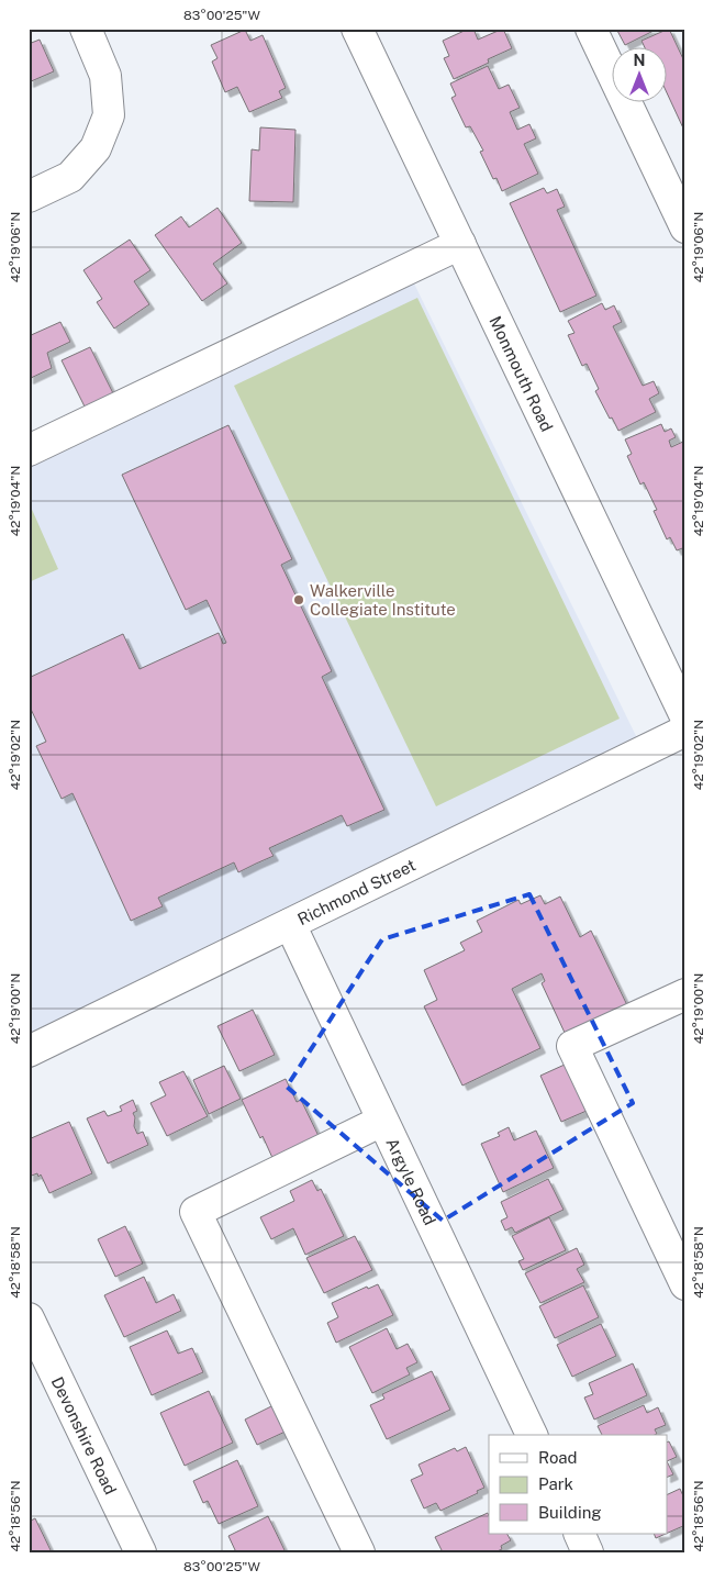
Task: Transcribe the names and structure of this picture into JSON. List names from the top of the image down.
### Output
{
  "streets": {
    "street": [
      "Monmouth Road",
      "Richmond Street",
      "Argyle Road",
      "Devonshire Road"
    ]
  },
  "crossings": [
    ["Richmond Street", "Argyle Road"]
  ],
  "places": ["Walkerville Collegiate Institute"],
  "legend": ["Road", "Park", "Building"],
  "north": "top",
  "coordinates": [
    "83°00'25\"W",
    "42°19'06\"N",
    "42°19'04\"N",
    "42°19'02\"N",
    "42°19'00\"N",
    "42°18'58\"N",
    "42°18'56\"N"
  ]
}
